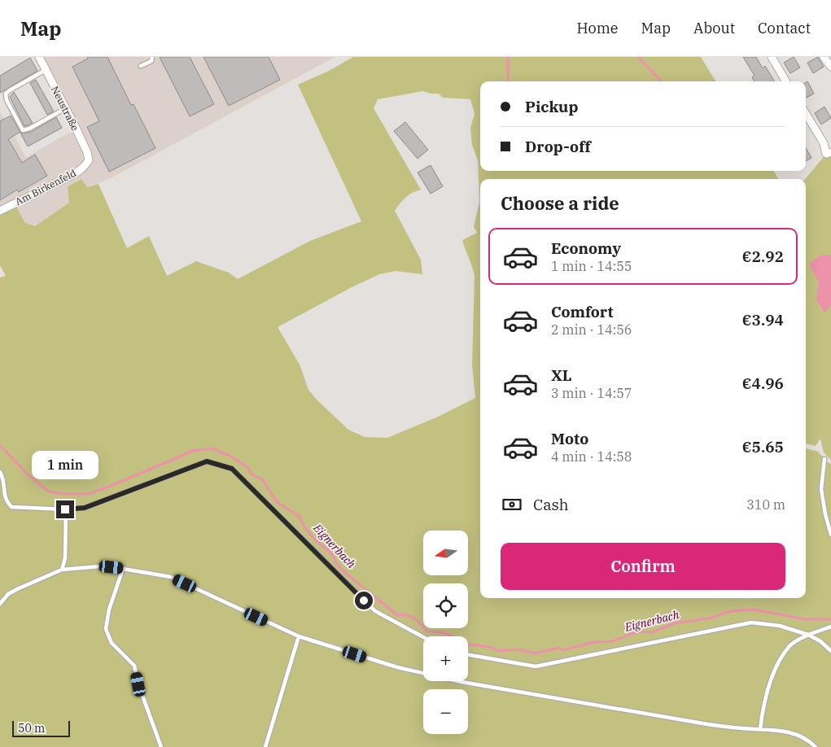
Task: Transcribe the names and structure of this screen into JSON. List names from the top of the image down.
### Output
{
  "streets": {
    "street": ["Neustraße", "Am Birkenfeld"]
  },
  "crossings": [
    ["Neustraße", "Am Birkenfeld"]
  ],
  "water": ["Eignerbach"],
  "scale_bar": "50 m",
  "north": "left",
  "page": {
    "header": "Map",
    "nav": [
      "Home",
      "Map",
      "About",
      "Contact"
    ],
    "banner": ["Pickup", "Drop-off"],
    "heading": "Choose a ride",
    "list": [
      {
        "name": "Economy",
        "note": "1 min · 14:55",
        "value": "€2.92"
      },
      {
        "name": "Comfort",
        "note": "2 min · 14:56",
        "value": "€3.94"
      },
      {
        "name": "XL",
        "note": "3 min · 14:57",
        "value": "€4.96"
      },
      {
        "name": "Moto",
        "note": "4 min · 14:58",
        "value": "€5.65"
      }
    ],
    "bubble": "1 min",
    "pay": ["Cash", "310 m"],
    "map_buttons": ["+", "−"],
    "buttons": "Confirm",
    "scale": "50 m"
  }
}
